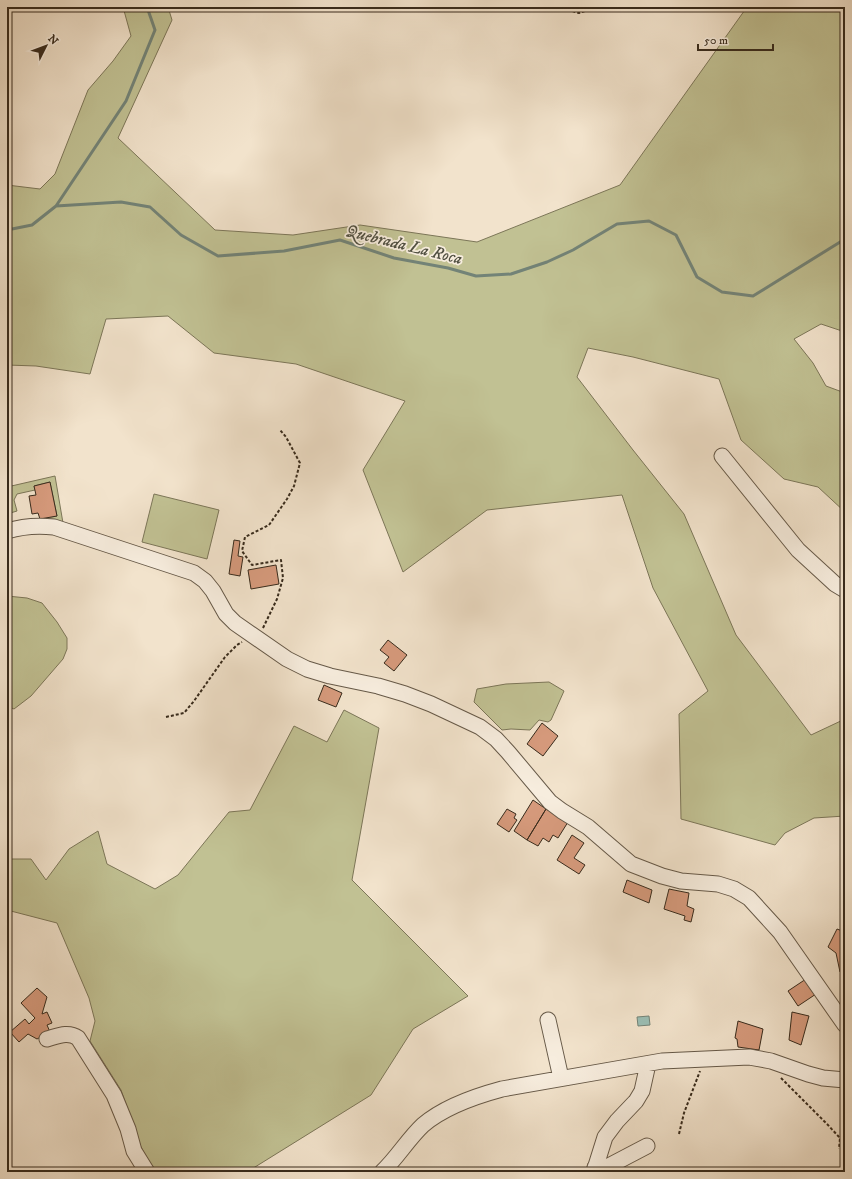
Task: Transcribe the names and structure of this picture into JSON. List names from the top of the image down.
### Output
{
  "water": ["Quebrada La Roca"],
  "scale_bar": "50 m",
  "north": "top right"
}
